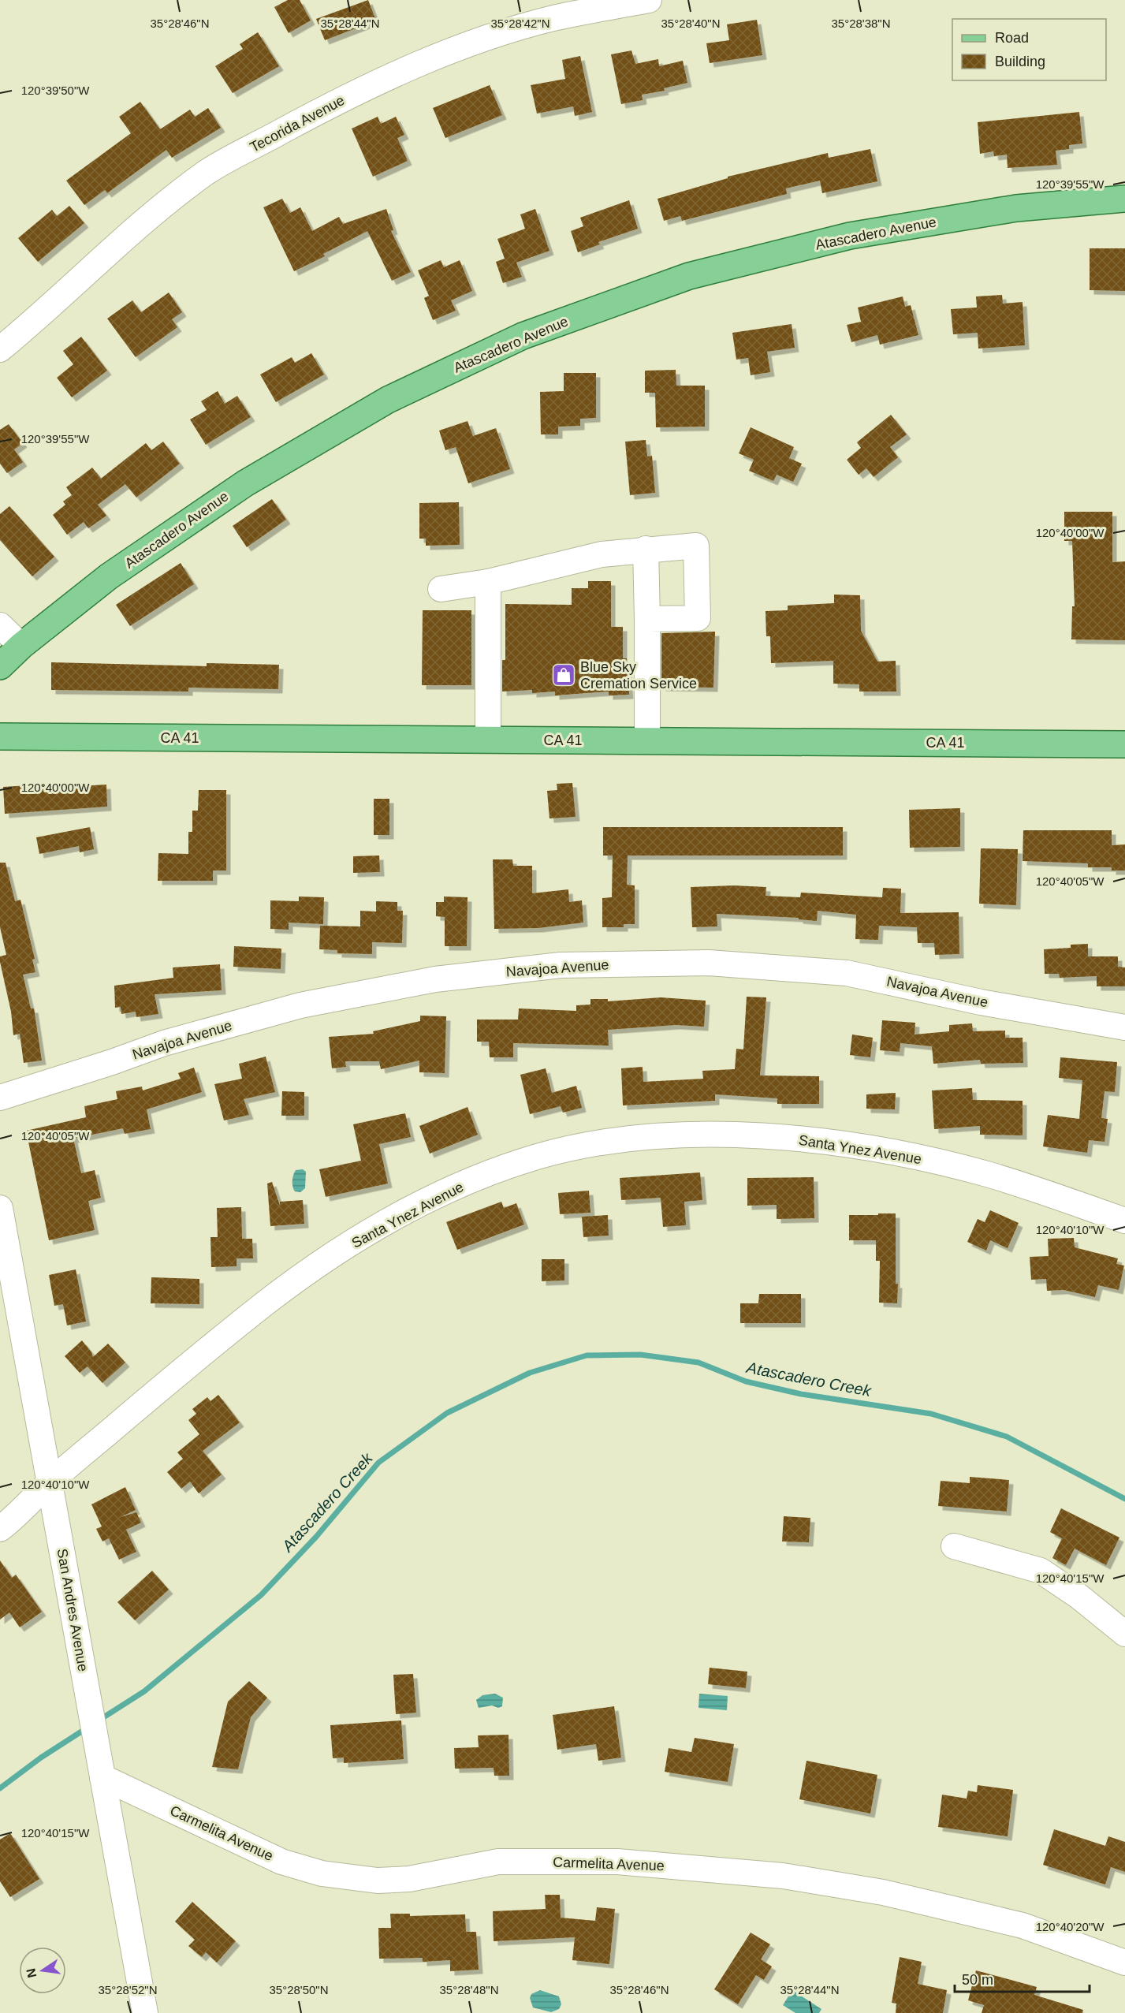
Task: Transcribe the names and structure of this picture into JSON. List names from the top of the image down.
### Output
{
  "streets": {
    "main road": ["Atascadero Avenue", "CA 41"],
    "street": [
      "Tecorida Avenue",
      "Navajoa Avenue",
      "Santa Ynez Avenue",
      "San Andres Avenue",
      "Carmelita Avenue"
    ]
  },
  "crossings": [
    ["Santa Ynez Avenue", "San Andres Avenue"],
    ["San Andres Avenue", "Carmelita Avenue"]
  ],
  "water": ["Atascadero Creek"],
  "places": {
    "shop": ["Blue Sky Cremation Service"]
  },
  "legend": ["Road", "Building"],
  "scale_bar": "50 m",
  "north": "left",
  "coordinates": [
    "35°28'46\"N",
    "35°28'44\"N",
    "35°28'42\"N",
    "35°28'40\"N",
    "35°28'38\"N",
    "120°39'50\"W",
    "120°39'55\"W",
    "120°40'00\"W",
    "120°40'05\"W",
    "120°40'10\"W",
    "120°40'15\"W",
    "120°40'20\"W",
    "35°28'52\"N",
    "35°28'50\"N",
    "35°28'48\"N"
  ]
}
